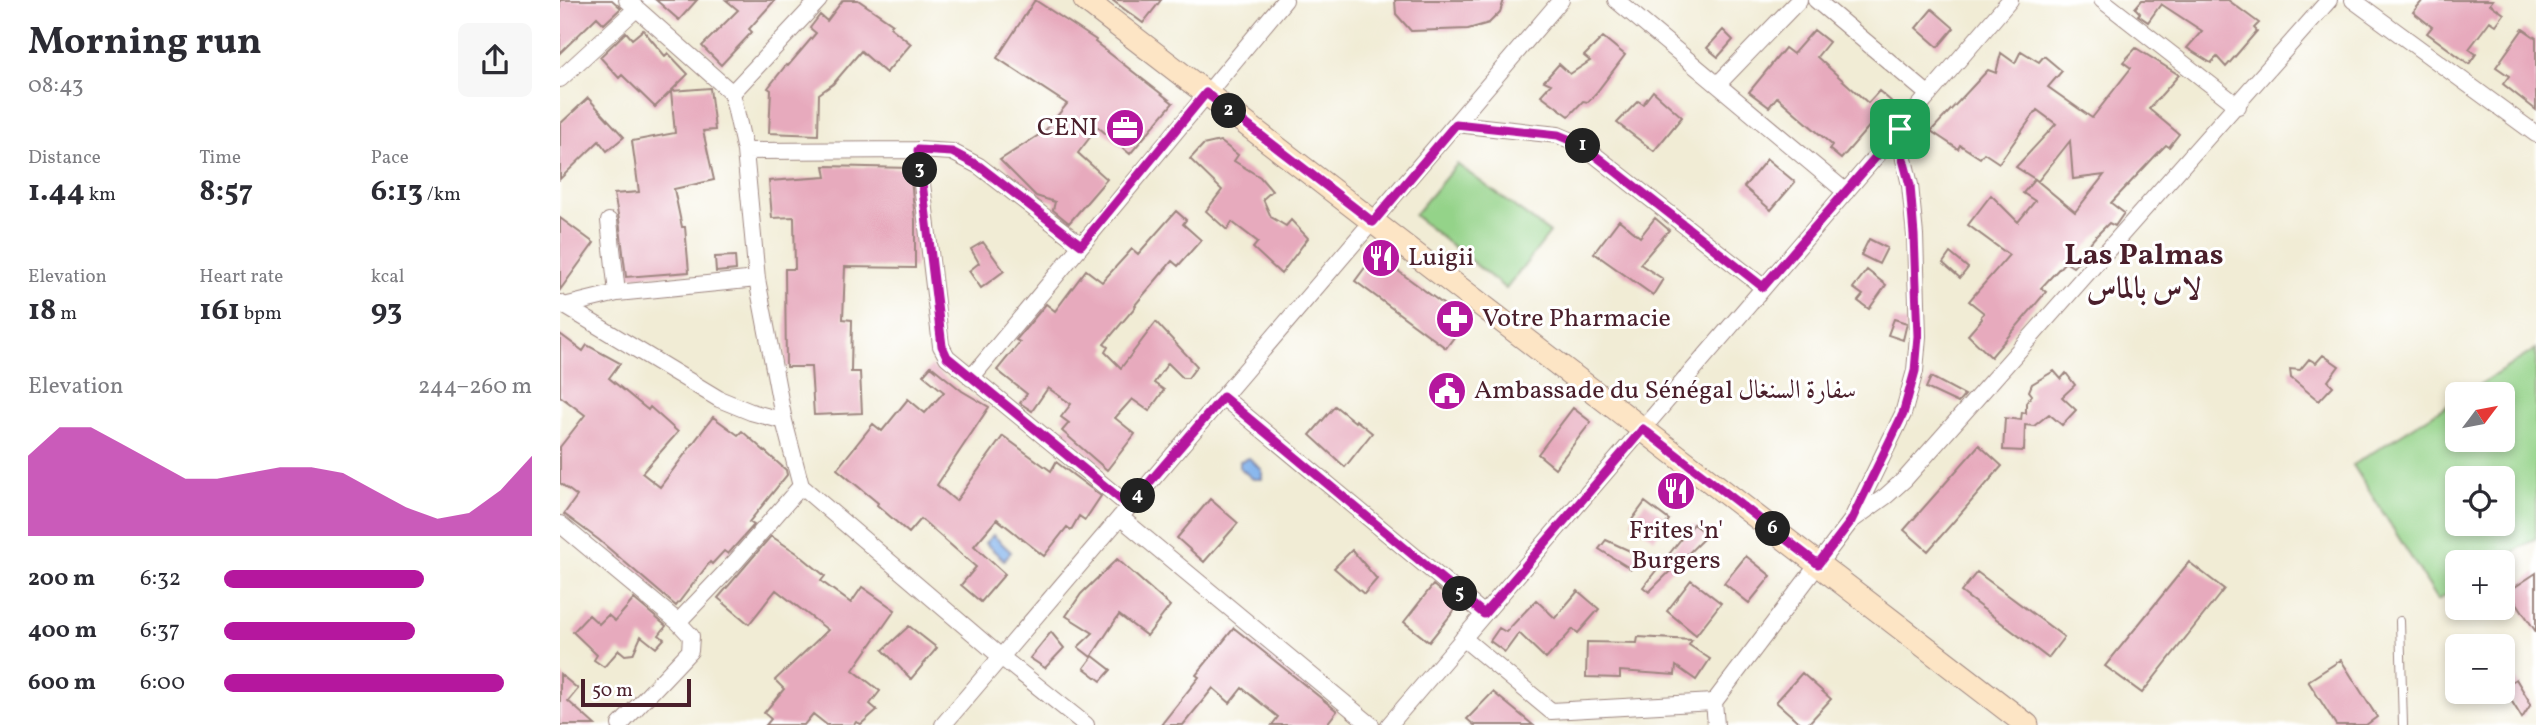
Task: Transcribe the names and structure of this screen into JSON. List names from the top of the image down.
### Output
{
  "districts": ["Las Palmas لاس بالماس"],
  "places": {
    "office": ["CENI"],
    "restaurant": ["Luigii", "Frites 'n' Burgers"],
    "pharmacy": ["Votre Pharmacie"],
    "public building": ["Ambassade du Sénégal سفارة السنغال"]
  },
  "scale_bar": "50 m",
  "north": "top right",
  "page": {
    "heading": ["Morning run", "08:43"],
    "pins": [
      "2",
      "1",
      "3",
      "4",
      "6",
      "5"
    ],
    "stats": [
      ["Distance", "1.44 km"],
      ["Time", "8:57"],
      ["Pace", "6:13 /km"],
      ["Elevation", "18 m"],
      ["Heart rate", "161 bpm"],
      ["kcal", "93"]
    ],
    "chart": ["Elevation", "244–260 m"],
    "map_buttons": ["+", "−"],
    "list": [
      {
        "name": "200 m",
        "note": "6:32"
      },
      {
        "name": "400 m",
        "note": "6:37"
      },
      {
        "name": "600 m",
        "note": "6:00"
      }
    ],
    "scale": "50 m"
  }
}
